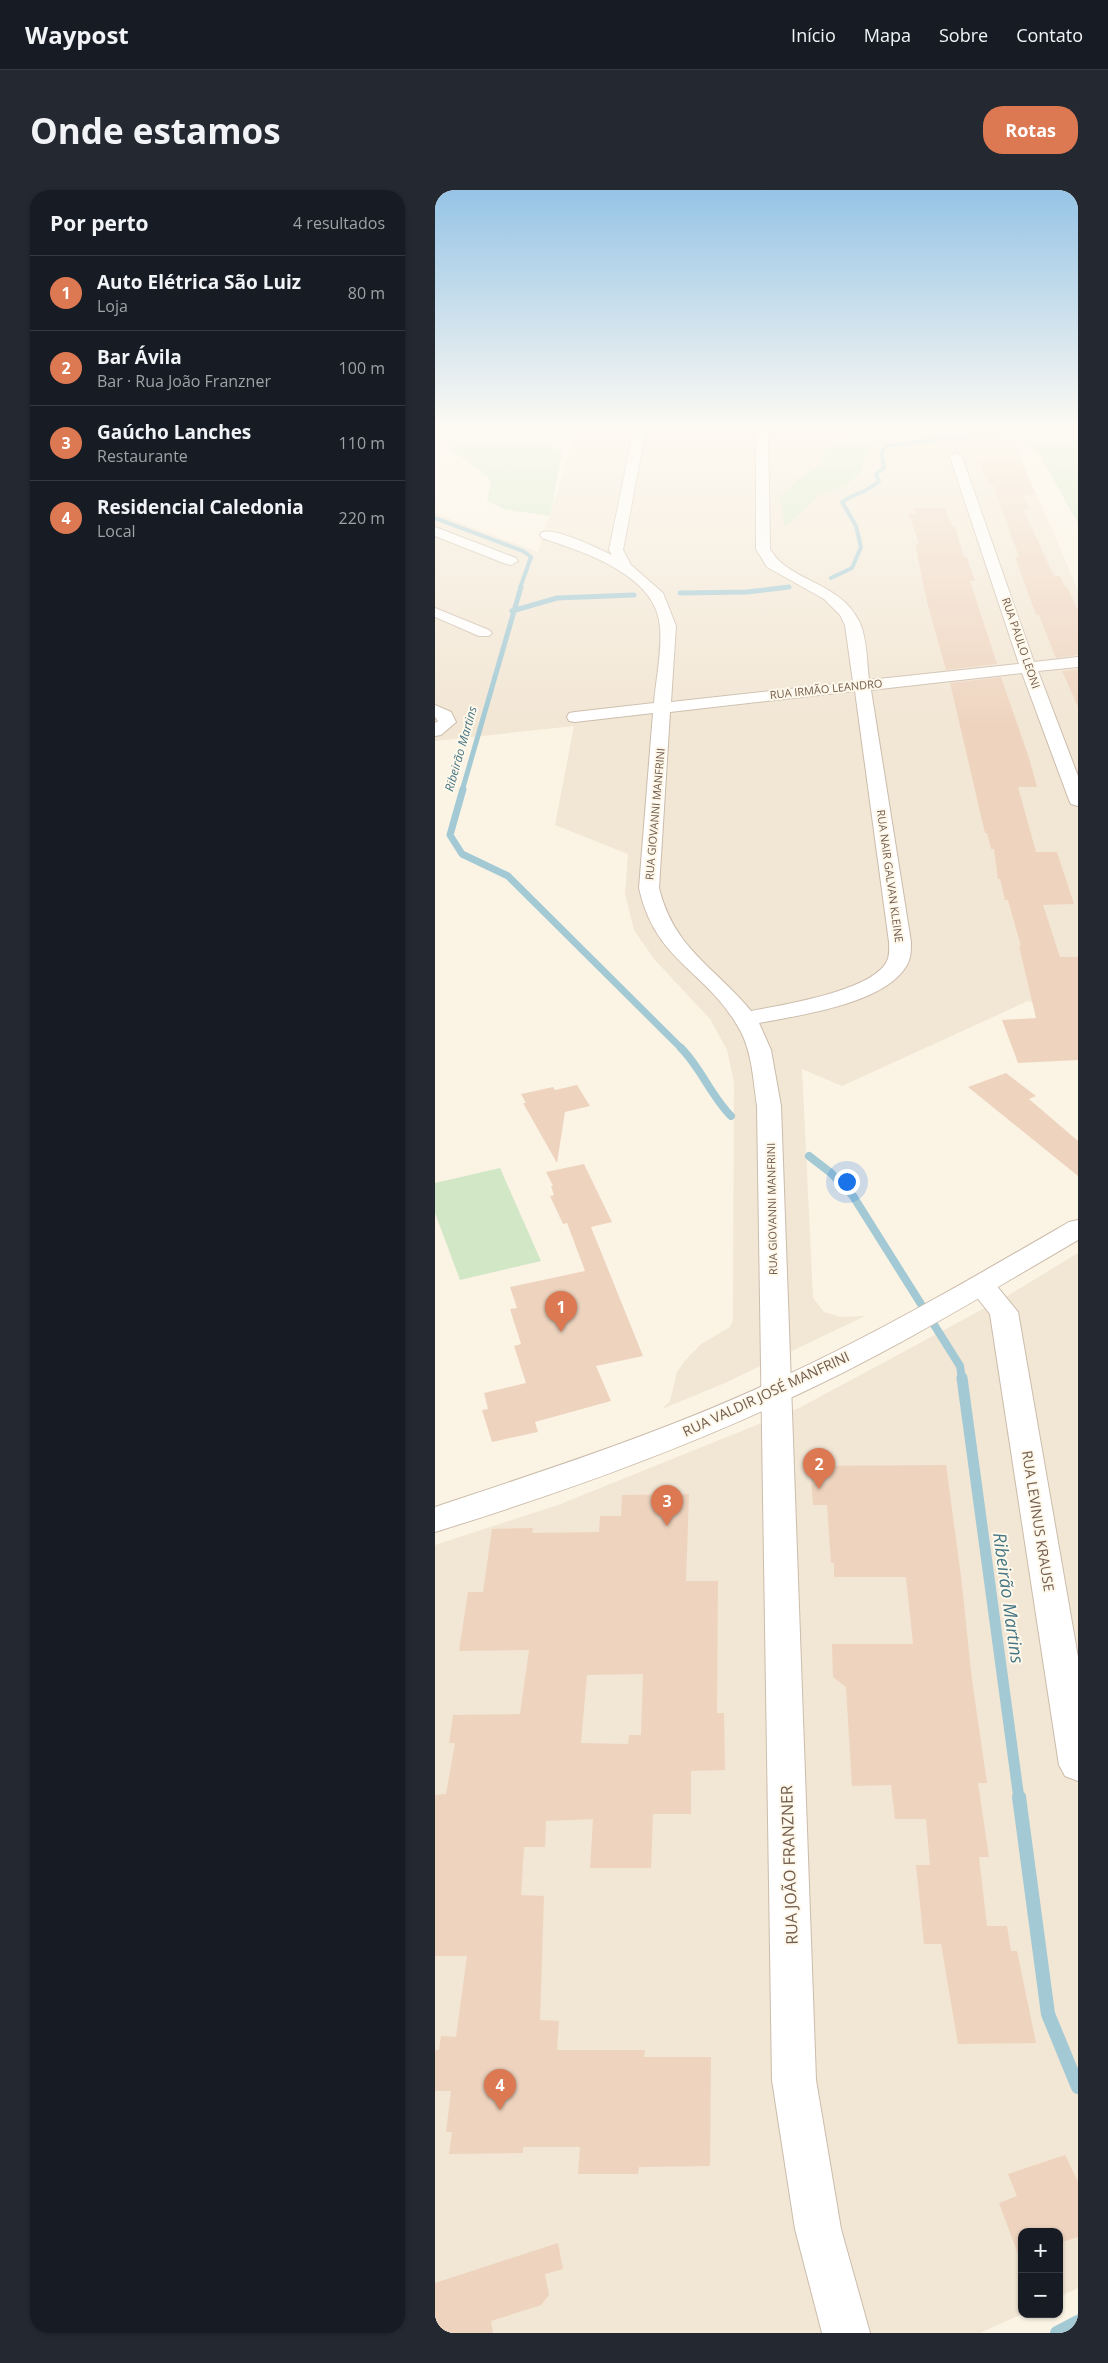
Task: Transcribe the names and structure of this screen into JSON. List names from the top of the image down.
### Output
{
  "streets": {
    "street": [
      "RUA PAULO LEONI",
      "RUA IRMÃO LEANDRO",
      "RUA GIOVANNI MANFRINI",
      "RUA NAIR GALVAN KLEINE",
      "RUA VALDIR JOSÉ MANFRINI",
      "RUA LEVINUS KRAUSE",
      "RUA JOÃO FRANZNER"
    ]
  },
  "crossings": [
    ["RUA PAULO LEONI", "RUA IRMÃO LEANDRO"],
    ["RUA IRMÃO LEANDRO", "RUA GIOVANNI MANFRINI"],
    ["RUA IRMÃO LEANDRO", "RUA NAIR GALVAN KLEINE"],
    ["RUA GIOVANNI MANFRINI", "RUA NAIR GALVAN KLEINE"],
    ["RUA GIOVANNI MANFRINI", "RUA VALDIR JOSÉ MANFRINI"],
    ["RUA GIOVANNI MANFRINI", "RUA JOÃO FRANZNER"],
    ["RUA VALDIR JOSÉ MANFRINI", "RUA LEVINUS KRAUSE"],
    ["RUA VALDIR JOSÉ MANFRINI", "RUA JOÃO FRANZNER"]
  ],
  "water": ["Ribeirão Martins"],
  "page": {
    "header": "Waypost",
    "nav": [
      "Início",
      "Mapa",
      "Sobre",
      "Contato"
    ],
    "buttons": "Rotas",
    "title": "Onde estamos",
    "heading": ["Por perto", "4 resultados"],
    "list": [
      {
        "mark": "1",
        "name": "Auto Elétrica São Luiz",
        "note": "Loja",
        "value": "80 m"
      },
      {
        "mark": "2",
        "name": "Bar Ávila",
        "note": "Bar · Rua João Franzner",
        "value": "100 m"
      },
      {
        "mark": "3",
        "name": "Gaúcho Lanches",
        "note": "Restaurante",
        "value": "110 m"
      },
      {
        "mark": "4",
        "name": "Residencial Caledonia",
        "note": "Local",
        "value": "220 m"
      }
    ],
    "pins": [
      "1",
      "2",
      "3",
      "4"
    ],
    "map_buttons": ["+", "−"]
  }
}
